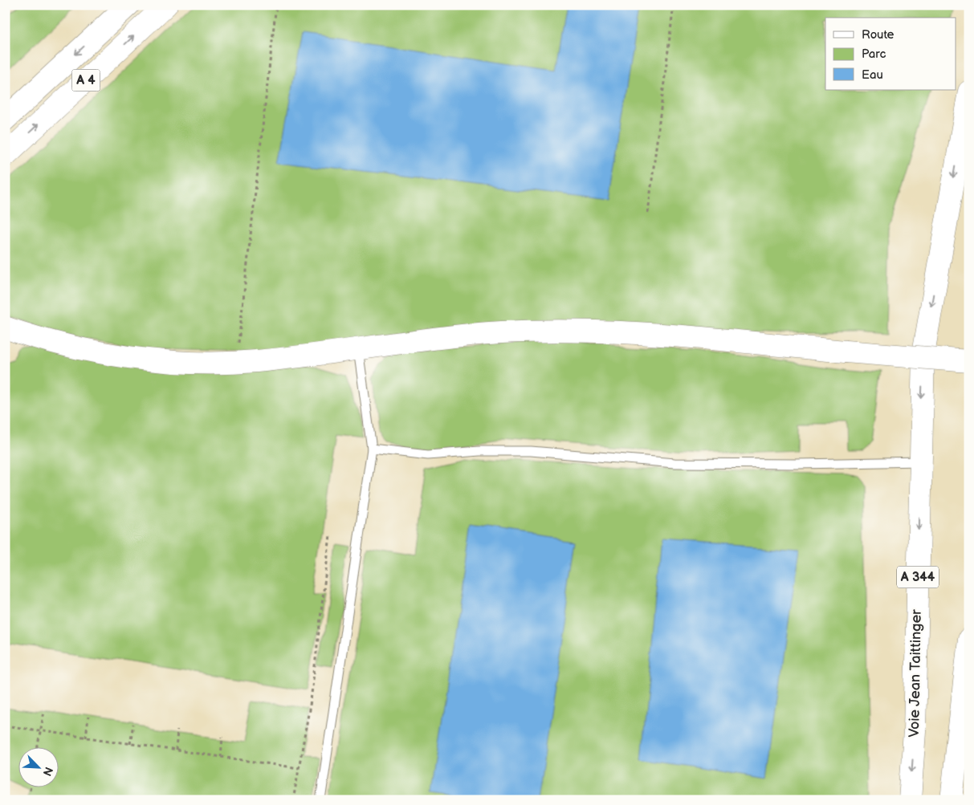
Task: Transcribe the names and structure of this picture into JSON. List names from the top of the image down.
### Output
{
  "streets": {
    "main road": ["A 4", "A 344", "Voie Jean Taittinger"]
  },
  "one_way": ["Voie Jean Taittinger"],
  "legend": ["Route", "Parc", "Eau"],
  "north": "bottom right"
}
